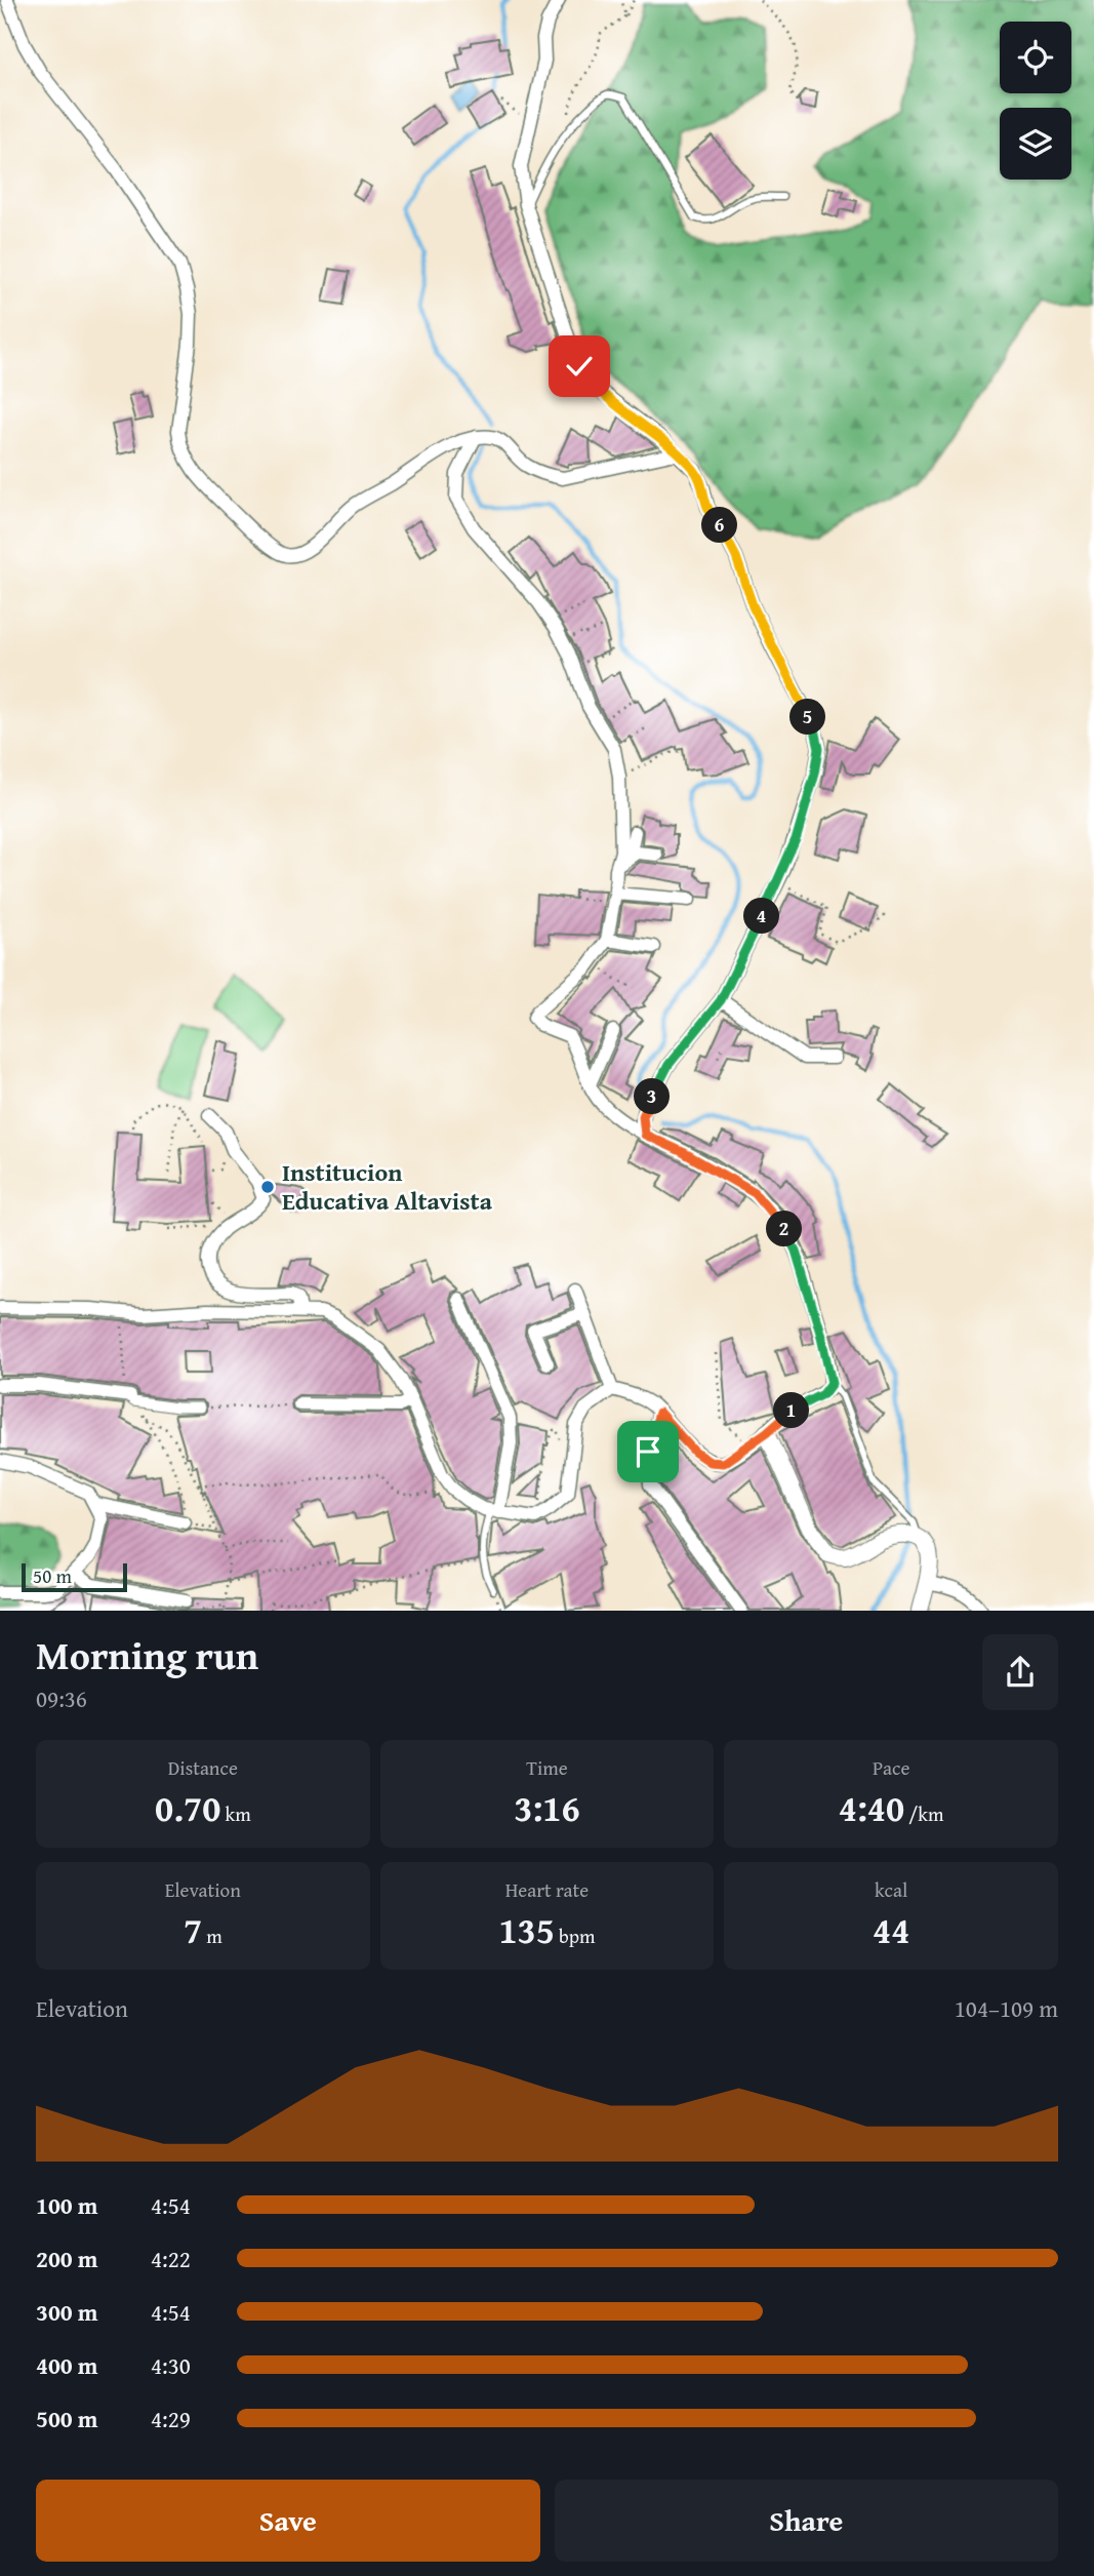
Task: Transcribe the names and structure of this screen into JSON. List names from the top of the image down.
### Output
{
  "places": ["Institucion Educativa Altavista"],
  "scale_bar": "50 m",
  "page": {
    "pins": [
      "6",
      "5",
      "4",
      "3",
      "2",
      "1"
    ],
    "scale": "50 m",
    "heading": ["Morning run", "09:36"],
    "stats": [
      ["Distance", "0.70 km"],
      ["Time", "3:16"],
      ["Pace", "4:40 /km"],
      ["Elevation", "7 m"],
      ["Heart rate", "135 bpm"],
      ["kcal", "44"]
    ],
    "chart": ["Elevation", "104–109 m"],
    "list": [
      {
        "name": "100 m",
        "note": "4:54"
      },
      {
        "name": "200 m",
        "note": "4:22"
      },
      {
        "name": "300 m",
        "note": "4:54"
      },
      {
        "name": "400 m",
        "note": "4:30"
      },
      {
        "name": "500 m",
        "note": "4:29"
      }
    ],
    "buttons": ["Save", "Share"]
  }
}
